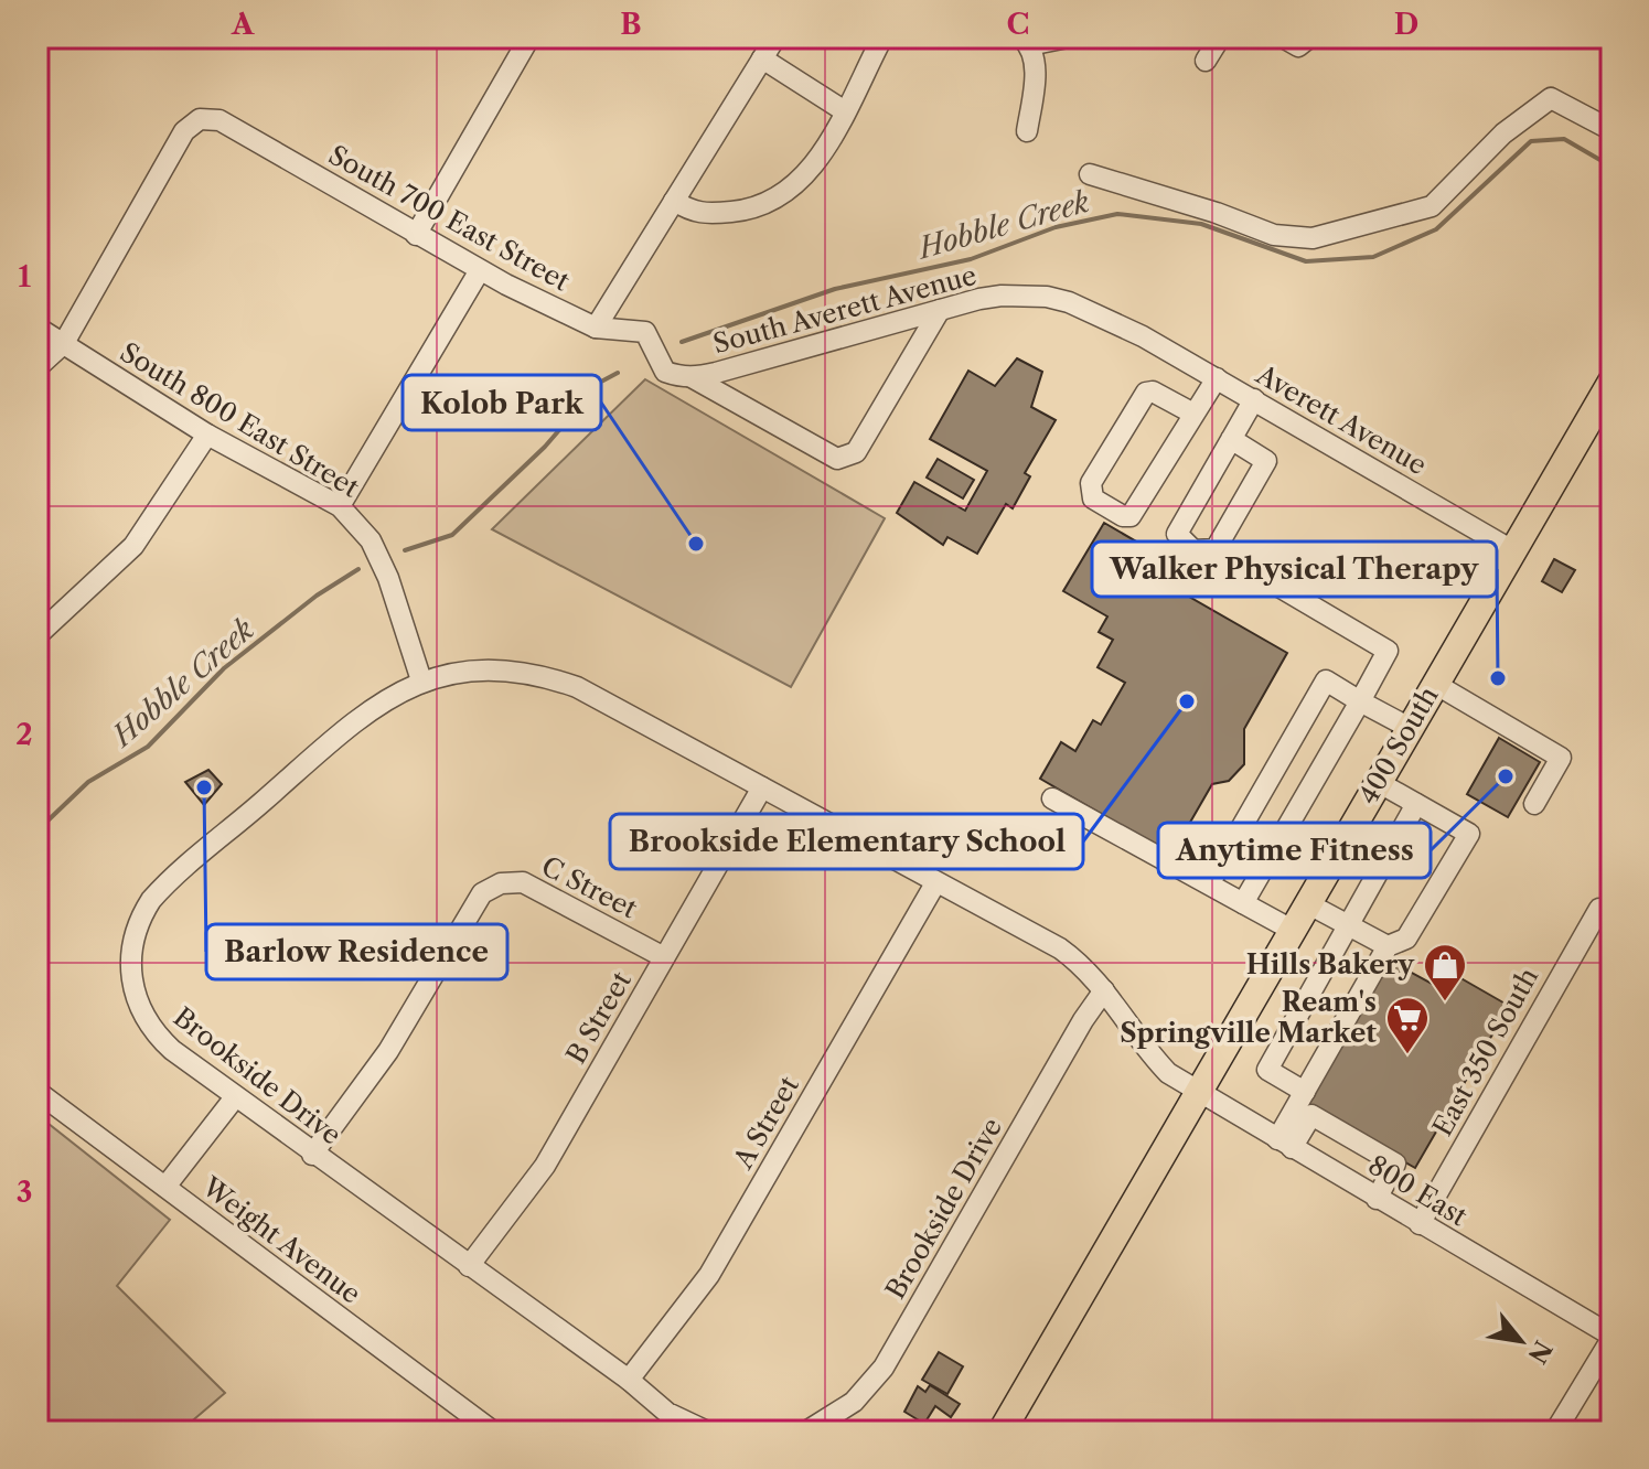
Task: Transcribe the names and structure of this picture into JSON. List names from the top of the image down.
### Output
{
  "streets": {
    "main road": ["400 South"],
    "street": [
      "South 700 East Street",
      "South Averett Avenue",
      "South 800 East Street",
      "Averett Avenue",
      "C Street",
      "B Street",
      "East 350 South",
      "Brookside Drive",
      "A Street",
      "800 East",
      "Weight Avenue"
    ]
  },
  "crossings": [
    ["South 700 East Street", "South Averett Avenue"],
    ["South 700 East Street", "South 800 East Street"],
    ["South Averett Avenue", "Averett Avenue"],
    ["South 800 East Street", "Brookside Drive"],
    ["Averett Avenue", "400 South"],
    ["400 South", "Brookside Drive"],
    ["400 South", "800 East"],
    ["C Street", "B Street"],
    ["C Street", "Brookside Drive"],
    ["B Street", "Brookside Drive"],
    ["East 350 South", "800 East"],
    ["Brookside Drive", "A Street"],
    ["Brookside Drive", "800 East"]
  ],
  "water": ["Hobble Creek"],
  "places": {
    "other": [
      "Kolob Park",
      "Walker Physical Therapy",
      "Brookside Elementary School",
      "Anytime Fitness",
      "Barlow Residence"
    ],
    "shop": ["Hills Bakery"],
    "supermarket": ["Ream's Springville Market"]
  },
  "north": "bottom right",
  "grid": {
    "columns": [
      "A",
      "B",
      "C",
      "D"
    ],
    "rows": ["1", "2", "3"]
  }
}
